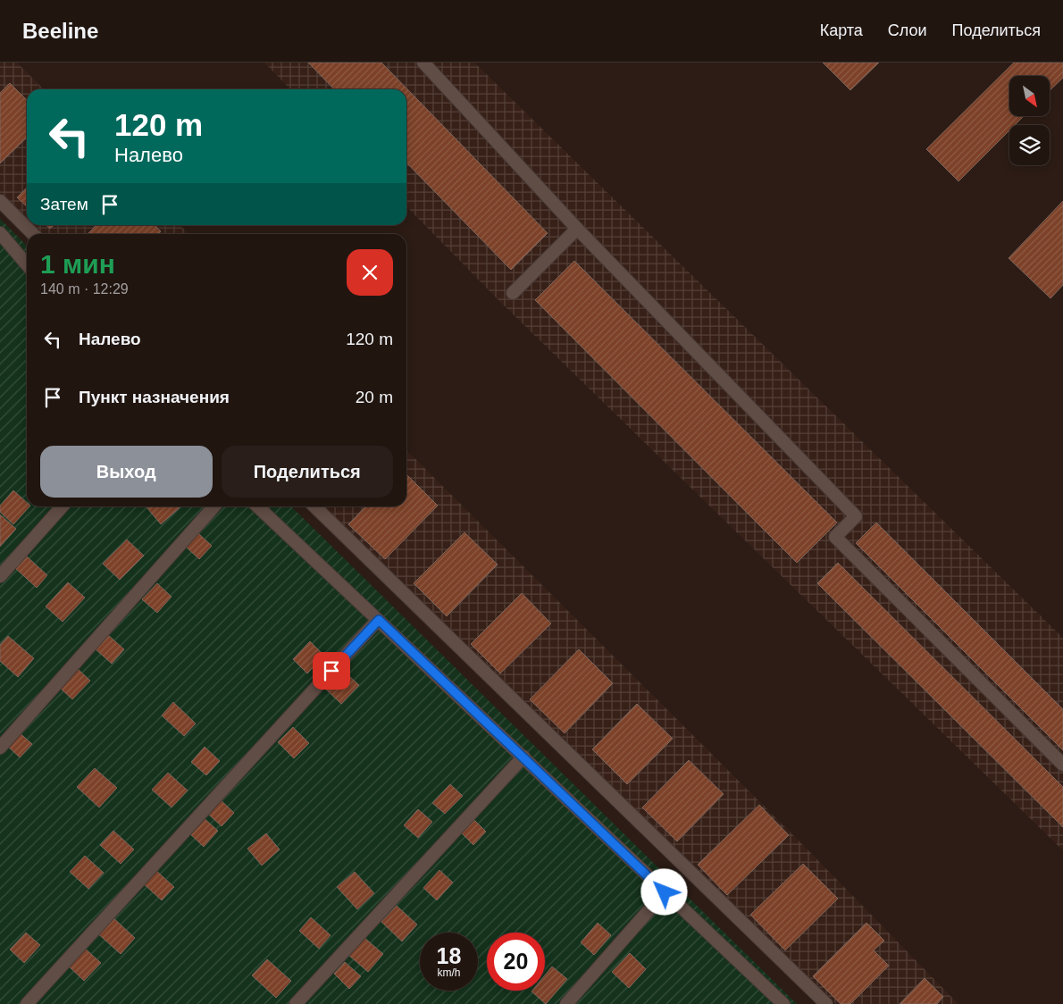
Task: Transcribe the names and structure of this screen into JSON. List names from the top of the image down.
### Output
{
  "north": "bottom right",
  "page": {
    "header": "Beeline",
    "nav": ["Карта", "Слои", "Поделиться"],
    "turn": ["120 m", "Налево"],
    "then": "Затем",
    "heading": ["1 мин", "140 m · 12:29"],
    "list": [
      {
        "name": "Налево",
        "value": "120 m"
      },
      {
        "name": "Пункт назначения",
        "value": "20 m"
      }
    ],
    "buttons": ["Выход", "Поделиться"],
    "speed": "18 km/h",
    "limit": "20"
  }
}
